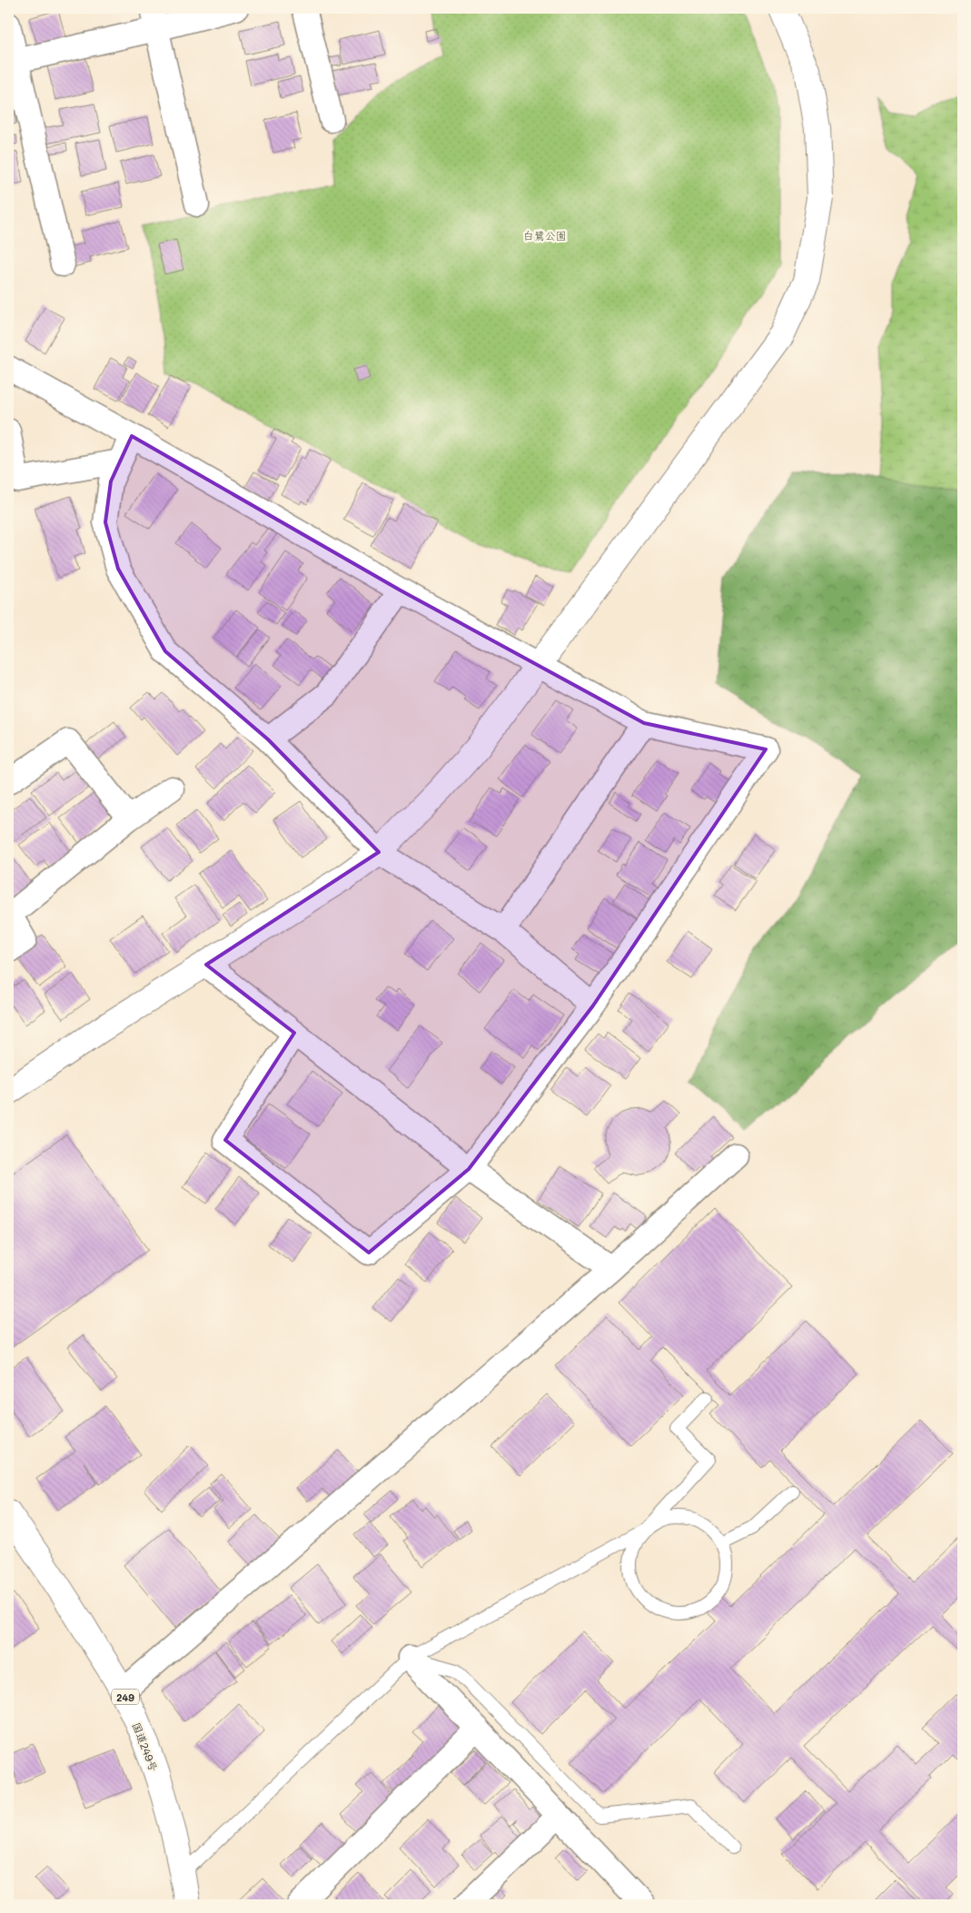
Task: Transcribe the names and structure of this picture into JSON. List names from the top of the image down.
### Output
{
  "streets": {
    "main road": ["249", "国道249号"]
  },
  "parks": ["白鷺公園"]
}
